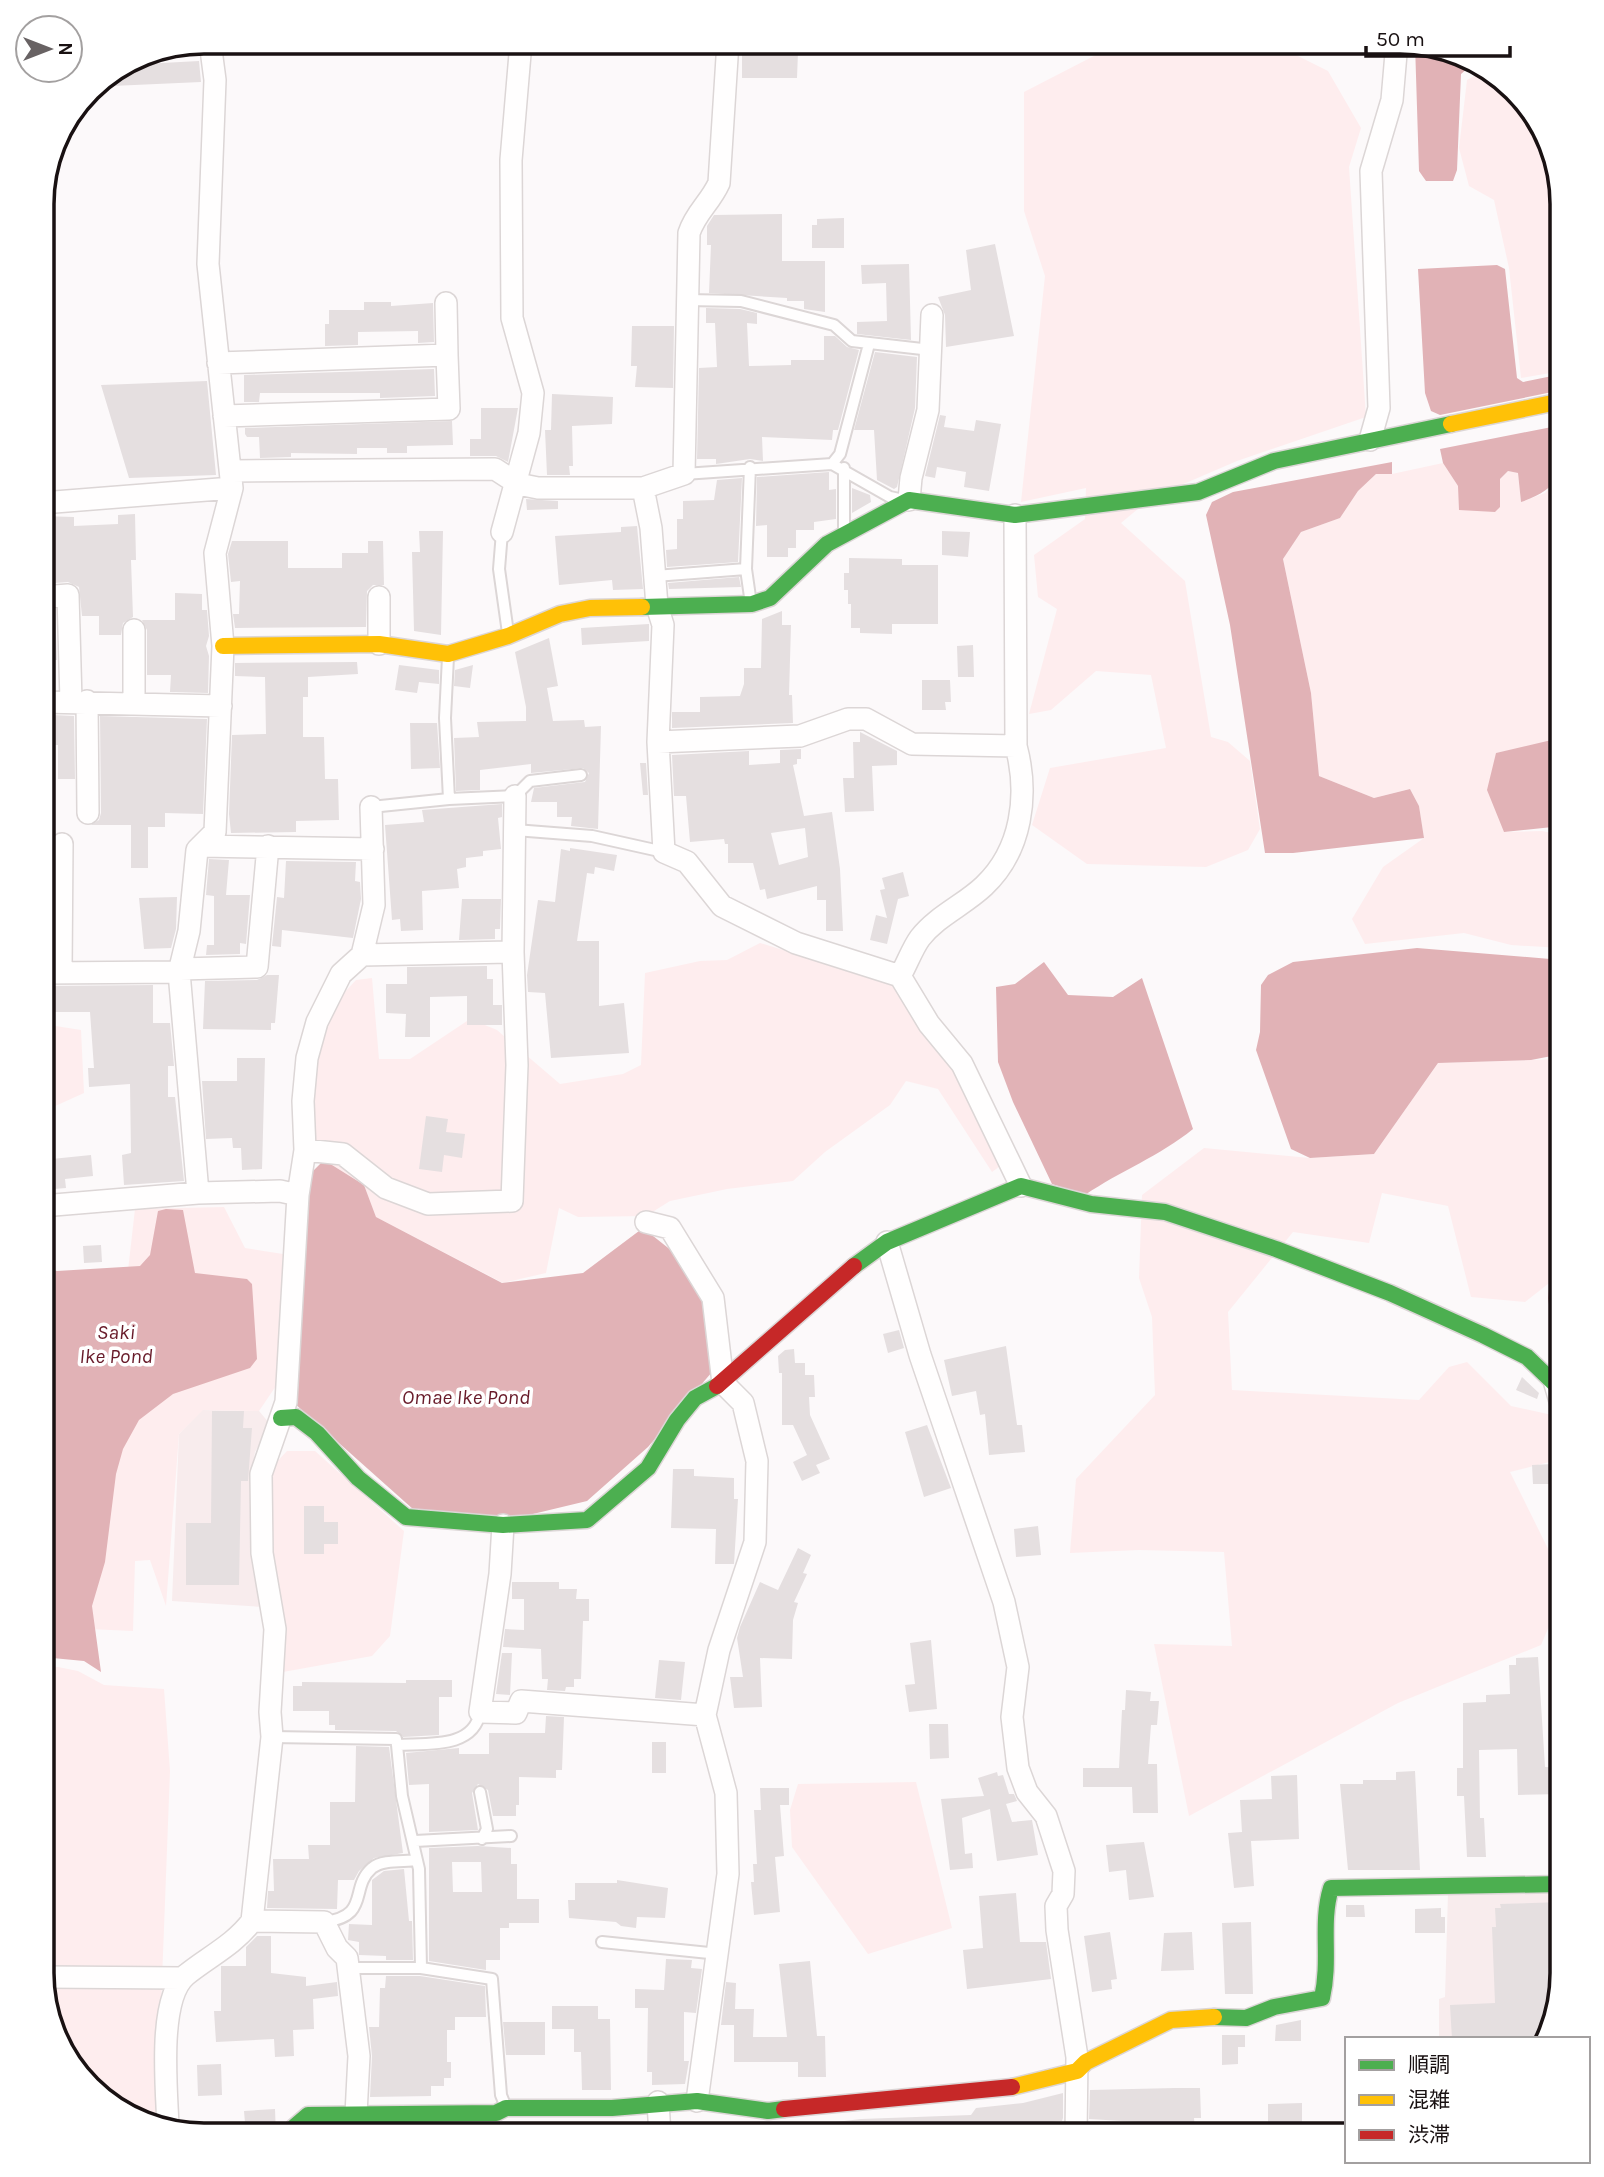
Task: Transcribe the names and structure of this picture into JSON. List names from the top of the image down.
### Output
{
  "water": ["Saki Ike Pond", "Omae Ike Pond"],
  "legend": ["順調", "混雑", "渋滞"],
  "scale_bar": "50 m",
  "north": "right"
}
